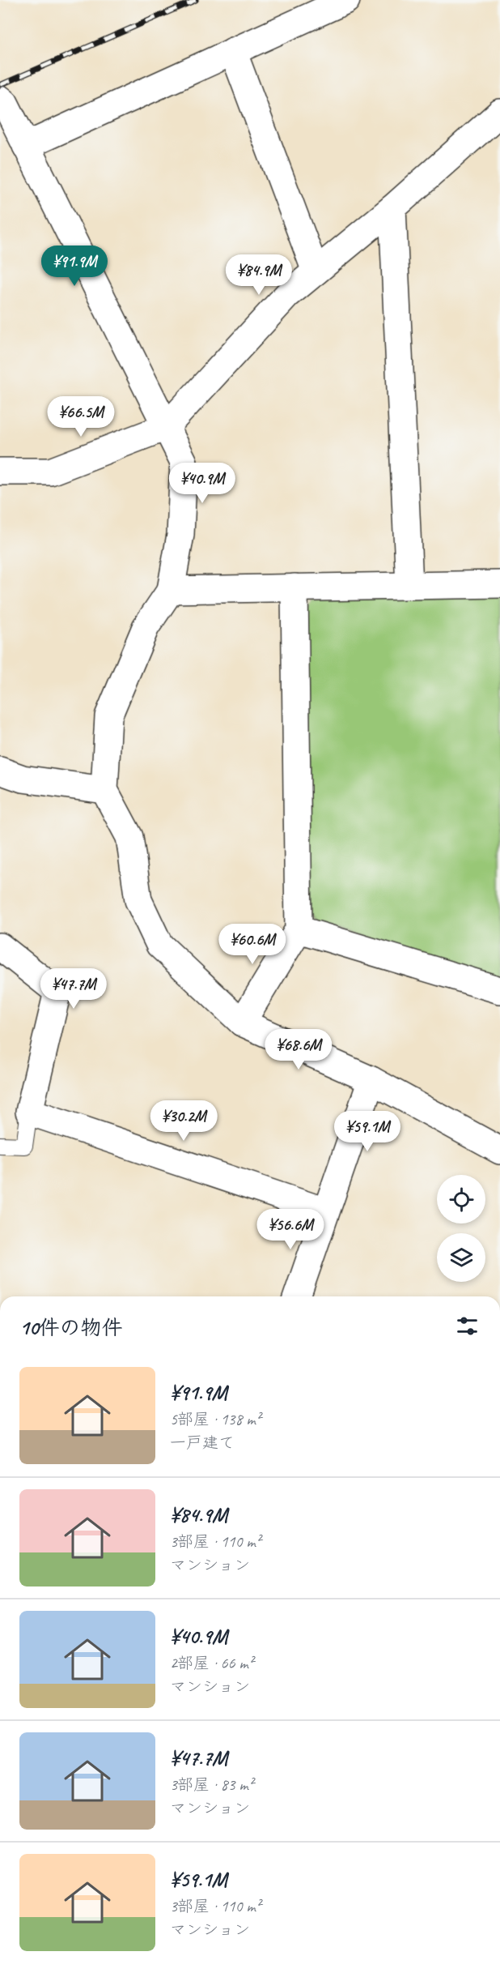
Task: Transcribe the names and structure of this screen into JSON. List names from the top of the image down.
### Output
{
  "page": {
    "price": [
      "¥91.9M",
      "¥84.9M",
      "¥66.5M",
      "¥40.9M",
      "¥60.6M",
      "¥47.7M",
      "¥68.6M",
      "¥30.2M",
      "¥59.1M",
      "¥56.6M"
    ],
    "heading": "10件の物件",
    "list": [
      {
        "name": "¥91.9M",
        "note": "5部屋 · 138 m² · 一戸建て"
      },
      {
        "name": "¥84.9M",
        "note": "3部屋 · 110 m² · マンション"
      },
      {
        "name": "¥40.9M",
        "note": "2部屋 · 66 m² · マンション"
      },
      {
        "name": "¥47.7M",
        "note": "3部屋 · 83 m² · マンション"
      },
      {
        "name": "¥59.1M",
        "note": "3部屋 · 110 m² · マンション"
      }
    ]
  }
}
